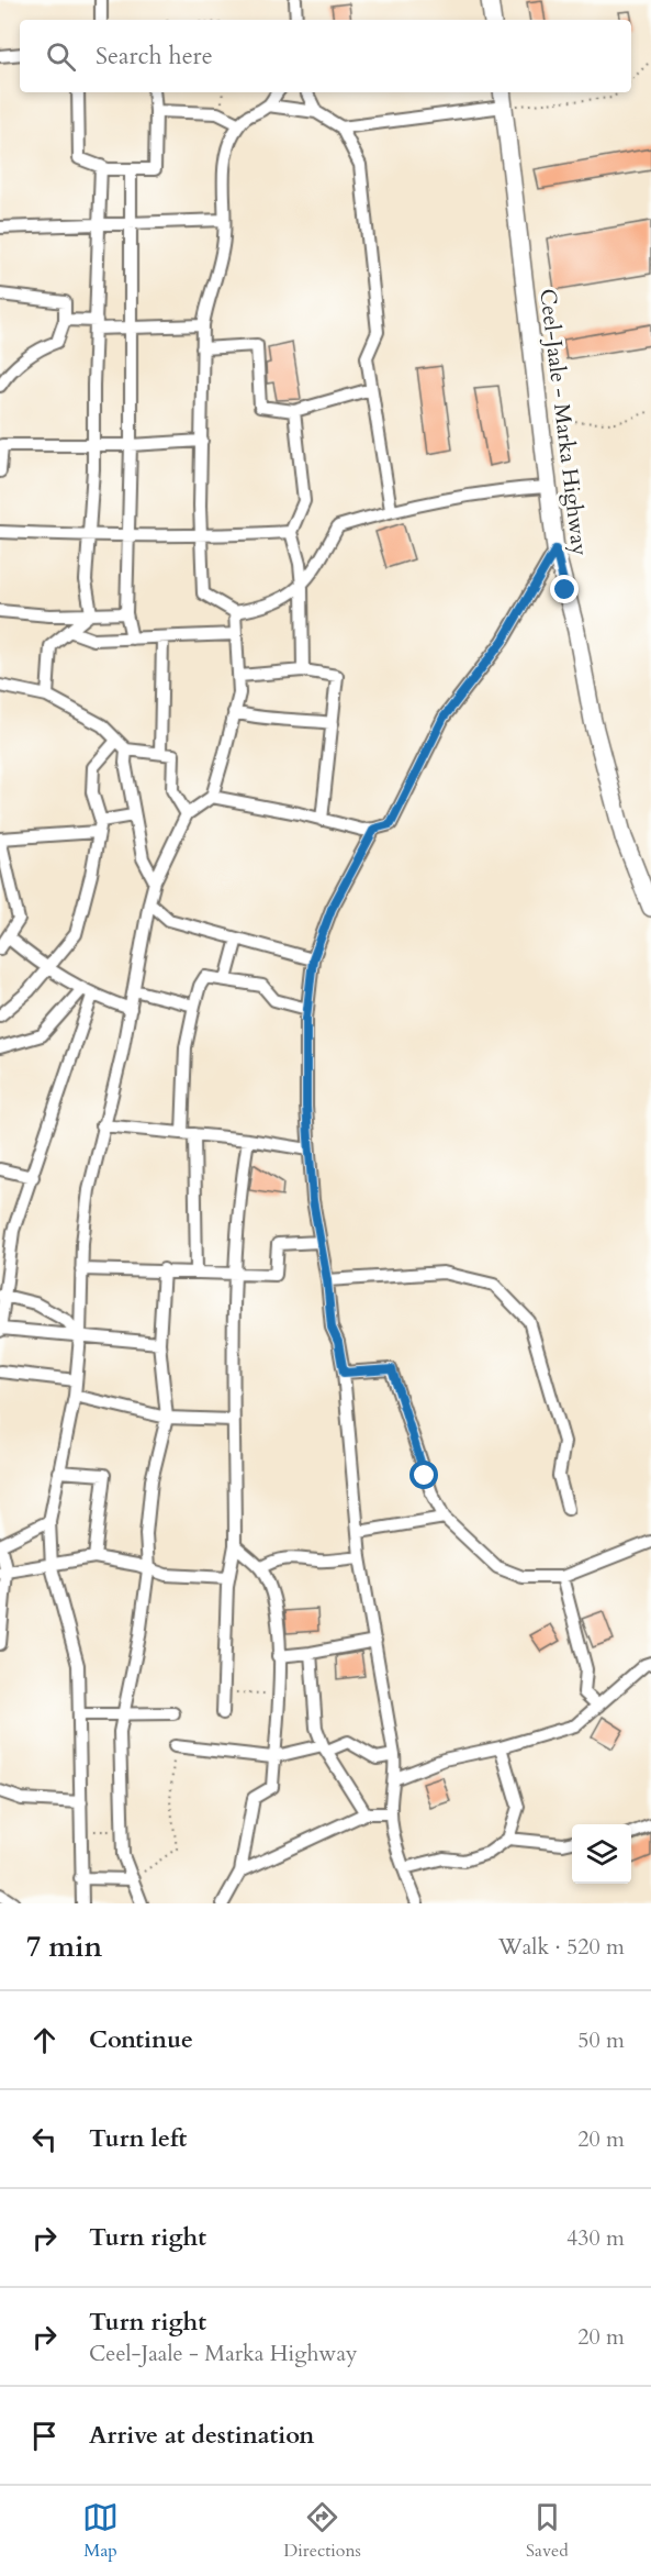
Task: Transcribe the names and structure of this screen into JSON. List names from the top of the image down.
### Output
{
  "streets": {
    "street": ["Ceel-Jaale - Marka Highway"]
  },
  "page": {
    "search": "Search here",
    "heading": ["7 min", "Walk · 520 m"],
    "list": [
      ["Continue", "50 m"],
      ["Turn left", "20 m"],
      ["Turn right", "430 m"],
      ["Turn right", "Ceel-Jaale - Marka Highway", "20 m"],
      "Arrive at destination"
    ],
    "nav": ["Map", "Directions", "Saved"]
  }
}
